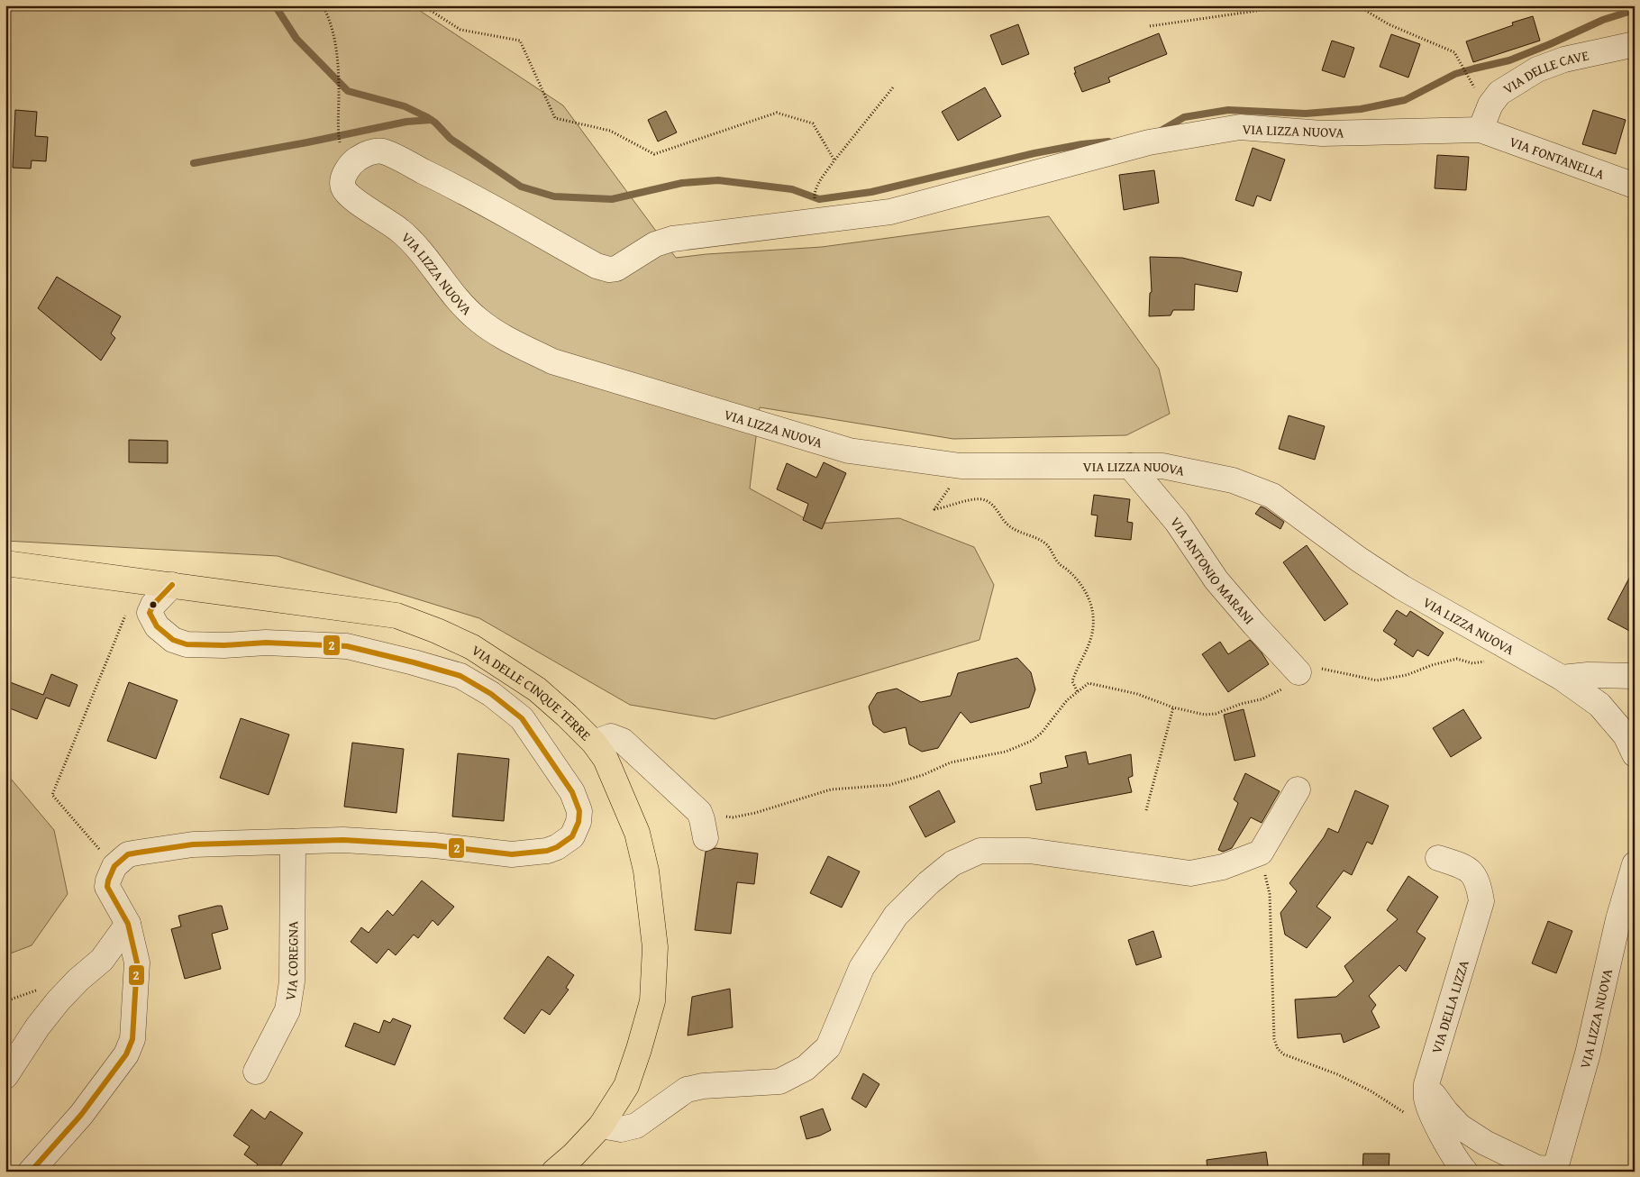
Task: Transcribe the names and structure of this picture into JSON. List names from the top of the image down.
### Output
{
  "streets": {
    "main road": ["VIA DELLE CINQUE TERRE"],
    "street": [
      "VIA DELLE CAVE",
      "VIA LIZZA NUOVA",
      "VIA FONTANELLA",
      "VIA ANTONIO MARANI",
      "VIA COREGNA",
      "VIA DELLA LIZZA"
    ]
  },
  "crossings": [
    ["VIA DELLE CAVE", "VIA LIZZA NUOVA"],
    ["VIA DELLE CAVE", "VIA FONTANELLA"],
    ["VIA LIZZA NUOVA", "VIA FONTANELLA"],
    ["VIA LIZZA NUOVA", "VIA ANTONIO MARANI"]
  ],
  "lines": ["transit line 2"]
}
